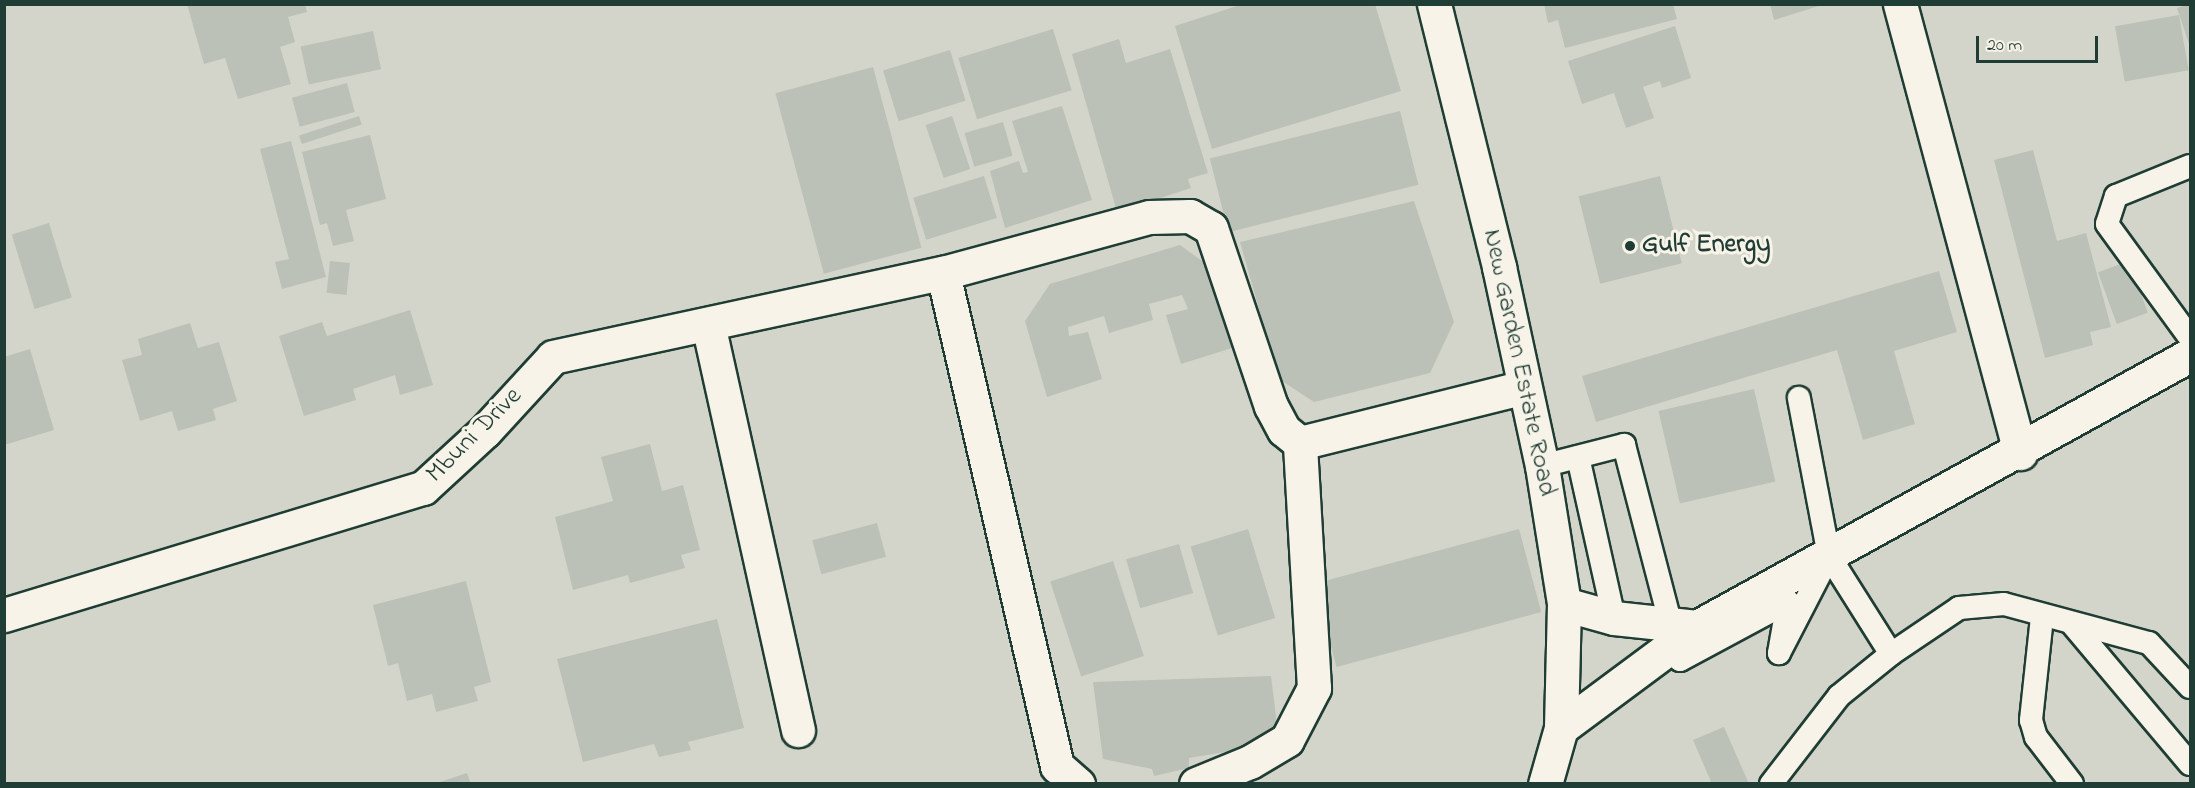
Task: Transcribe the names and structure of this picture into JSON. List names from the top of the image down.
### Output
{
  "streets": {
    "street": ["New Garden Estate Road", "Mbuni Drive"]
  },
  "places": ["Gulf Energy"],
  "scale_bar": "20 m"
}
